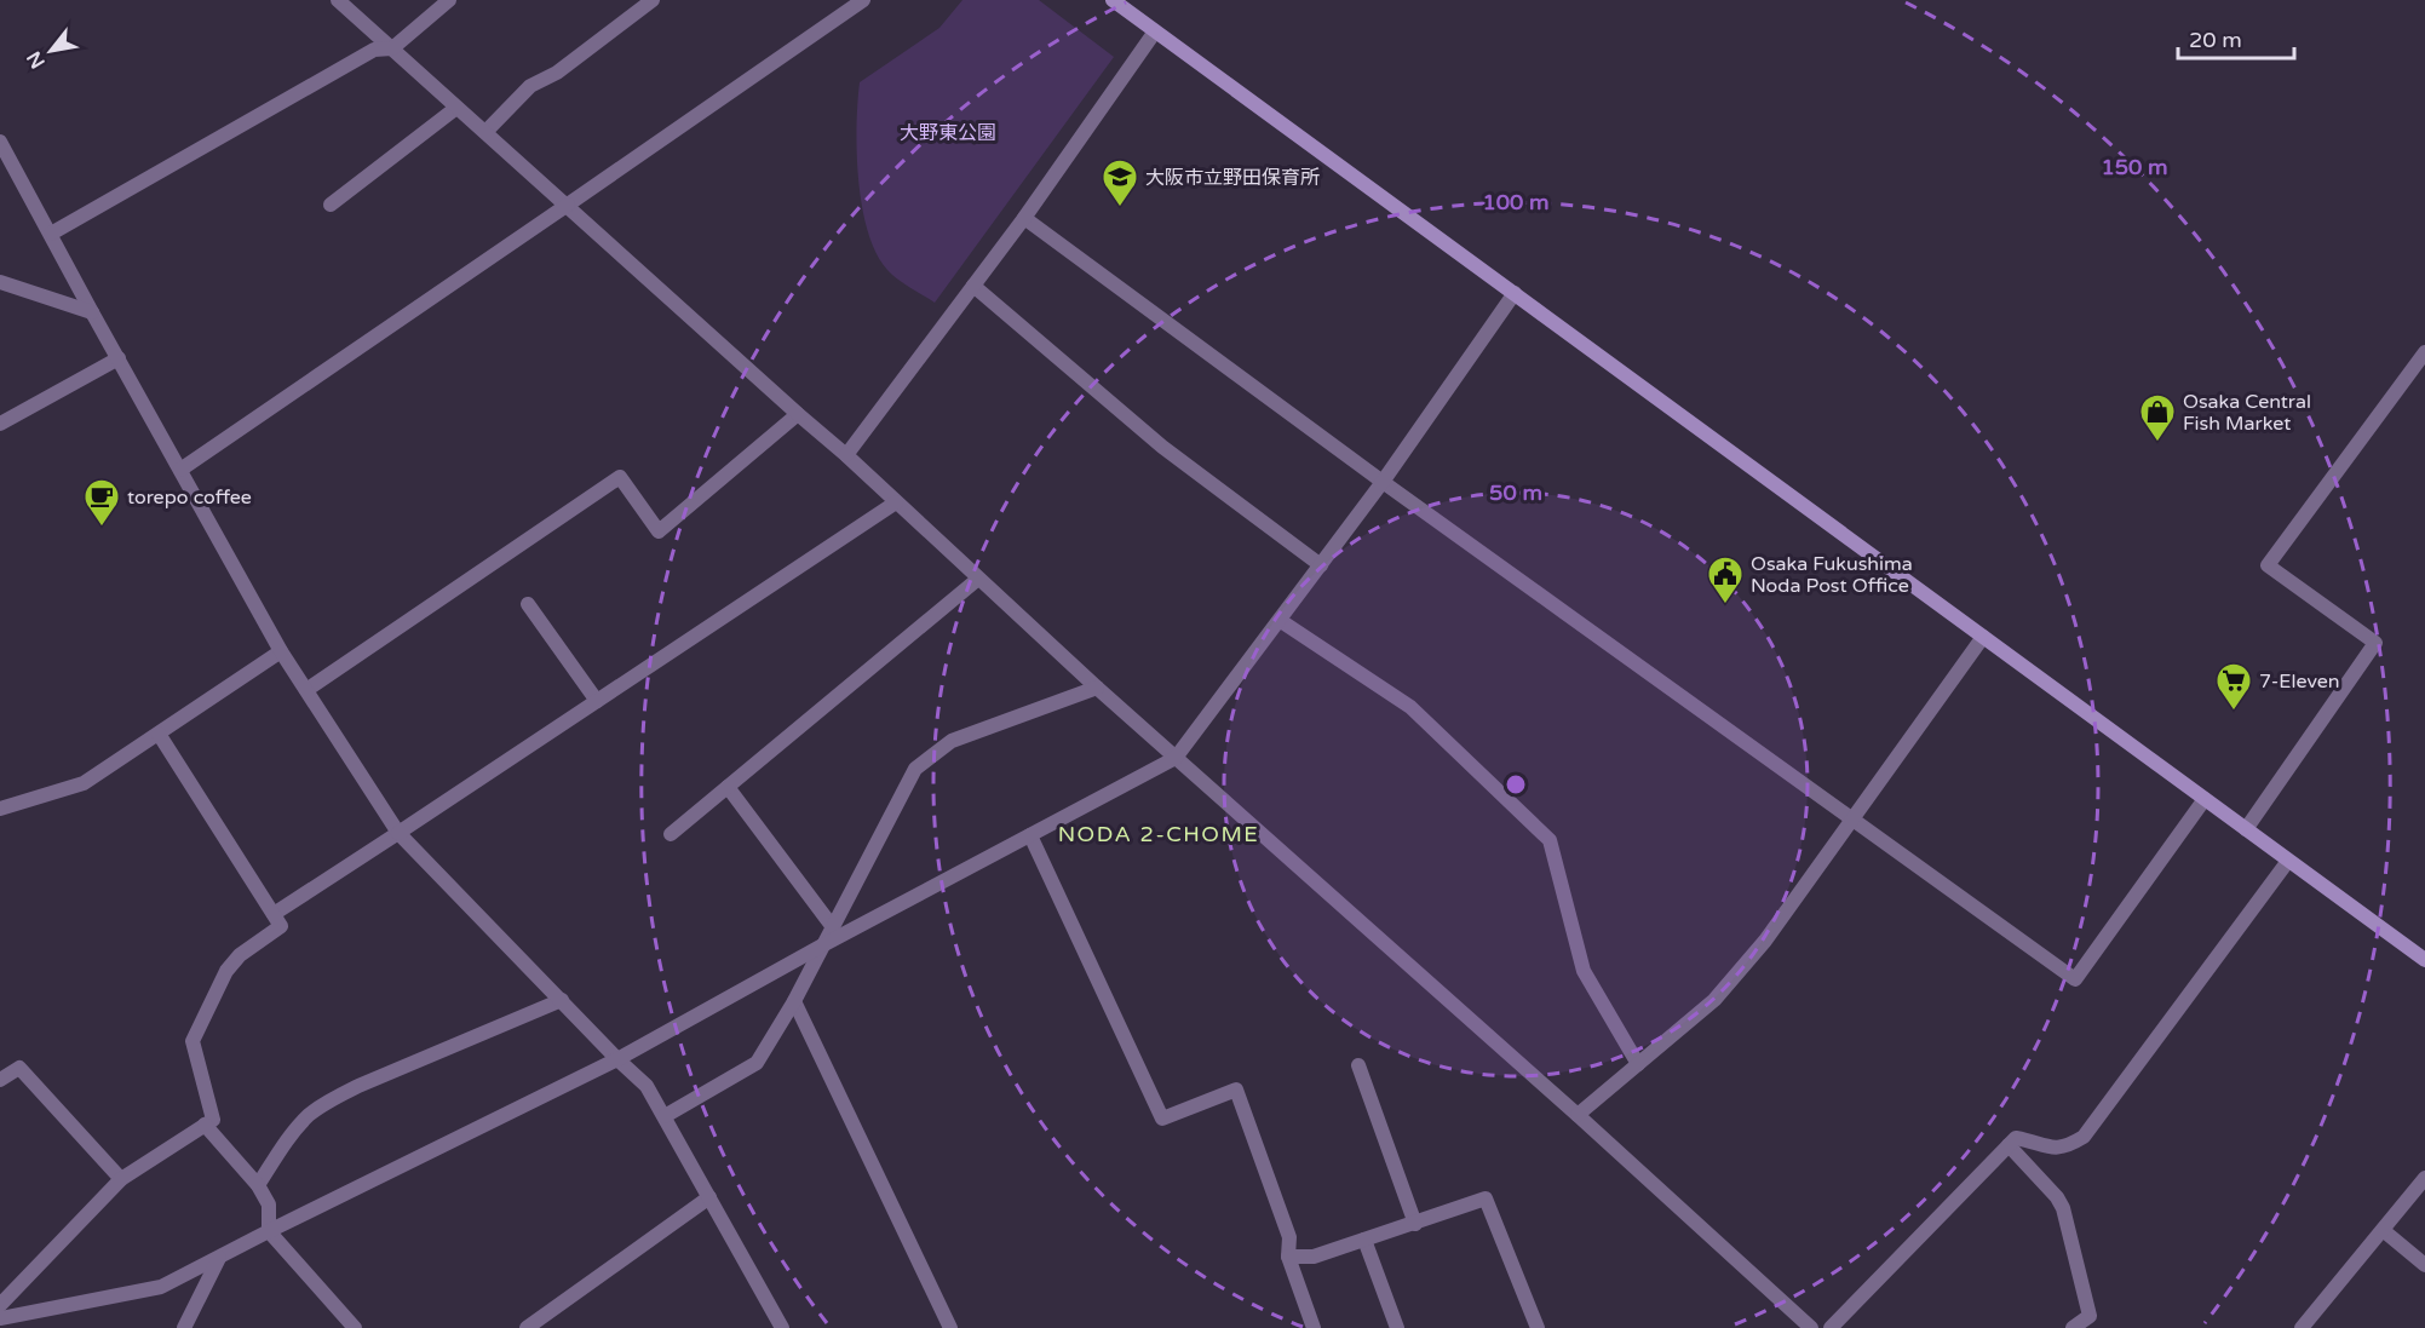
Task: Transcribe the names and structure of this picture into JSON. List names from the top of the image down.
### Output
{
  "districts": ["NODA 2-CHOME"],
  "parks": ["大野東公園"],
  "places": {
    "school or university": ["大阪市立野田保育所"],
    "shop": ["Osaka Central Fish Market"],
    "cafe": ["torepo coffee"],
    "public building": ["Osaka Fukushima Noda Post Office"],
    "supermarket": ["7-Eleven"]
  },
  "scale_bar": "20 m",
  "north": "bottom left",
  "rings": ["150 m", "100 m", "50 m"]
}
